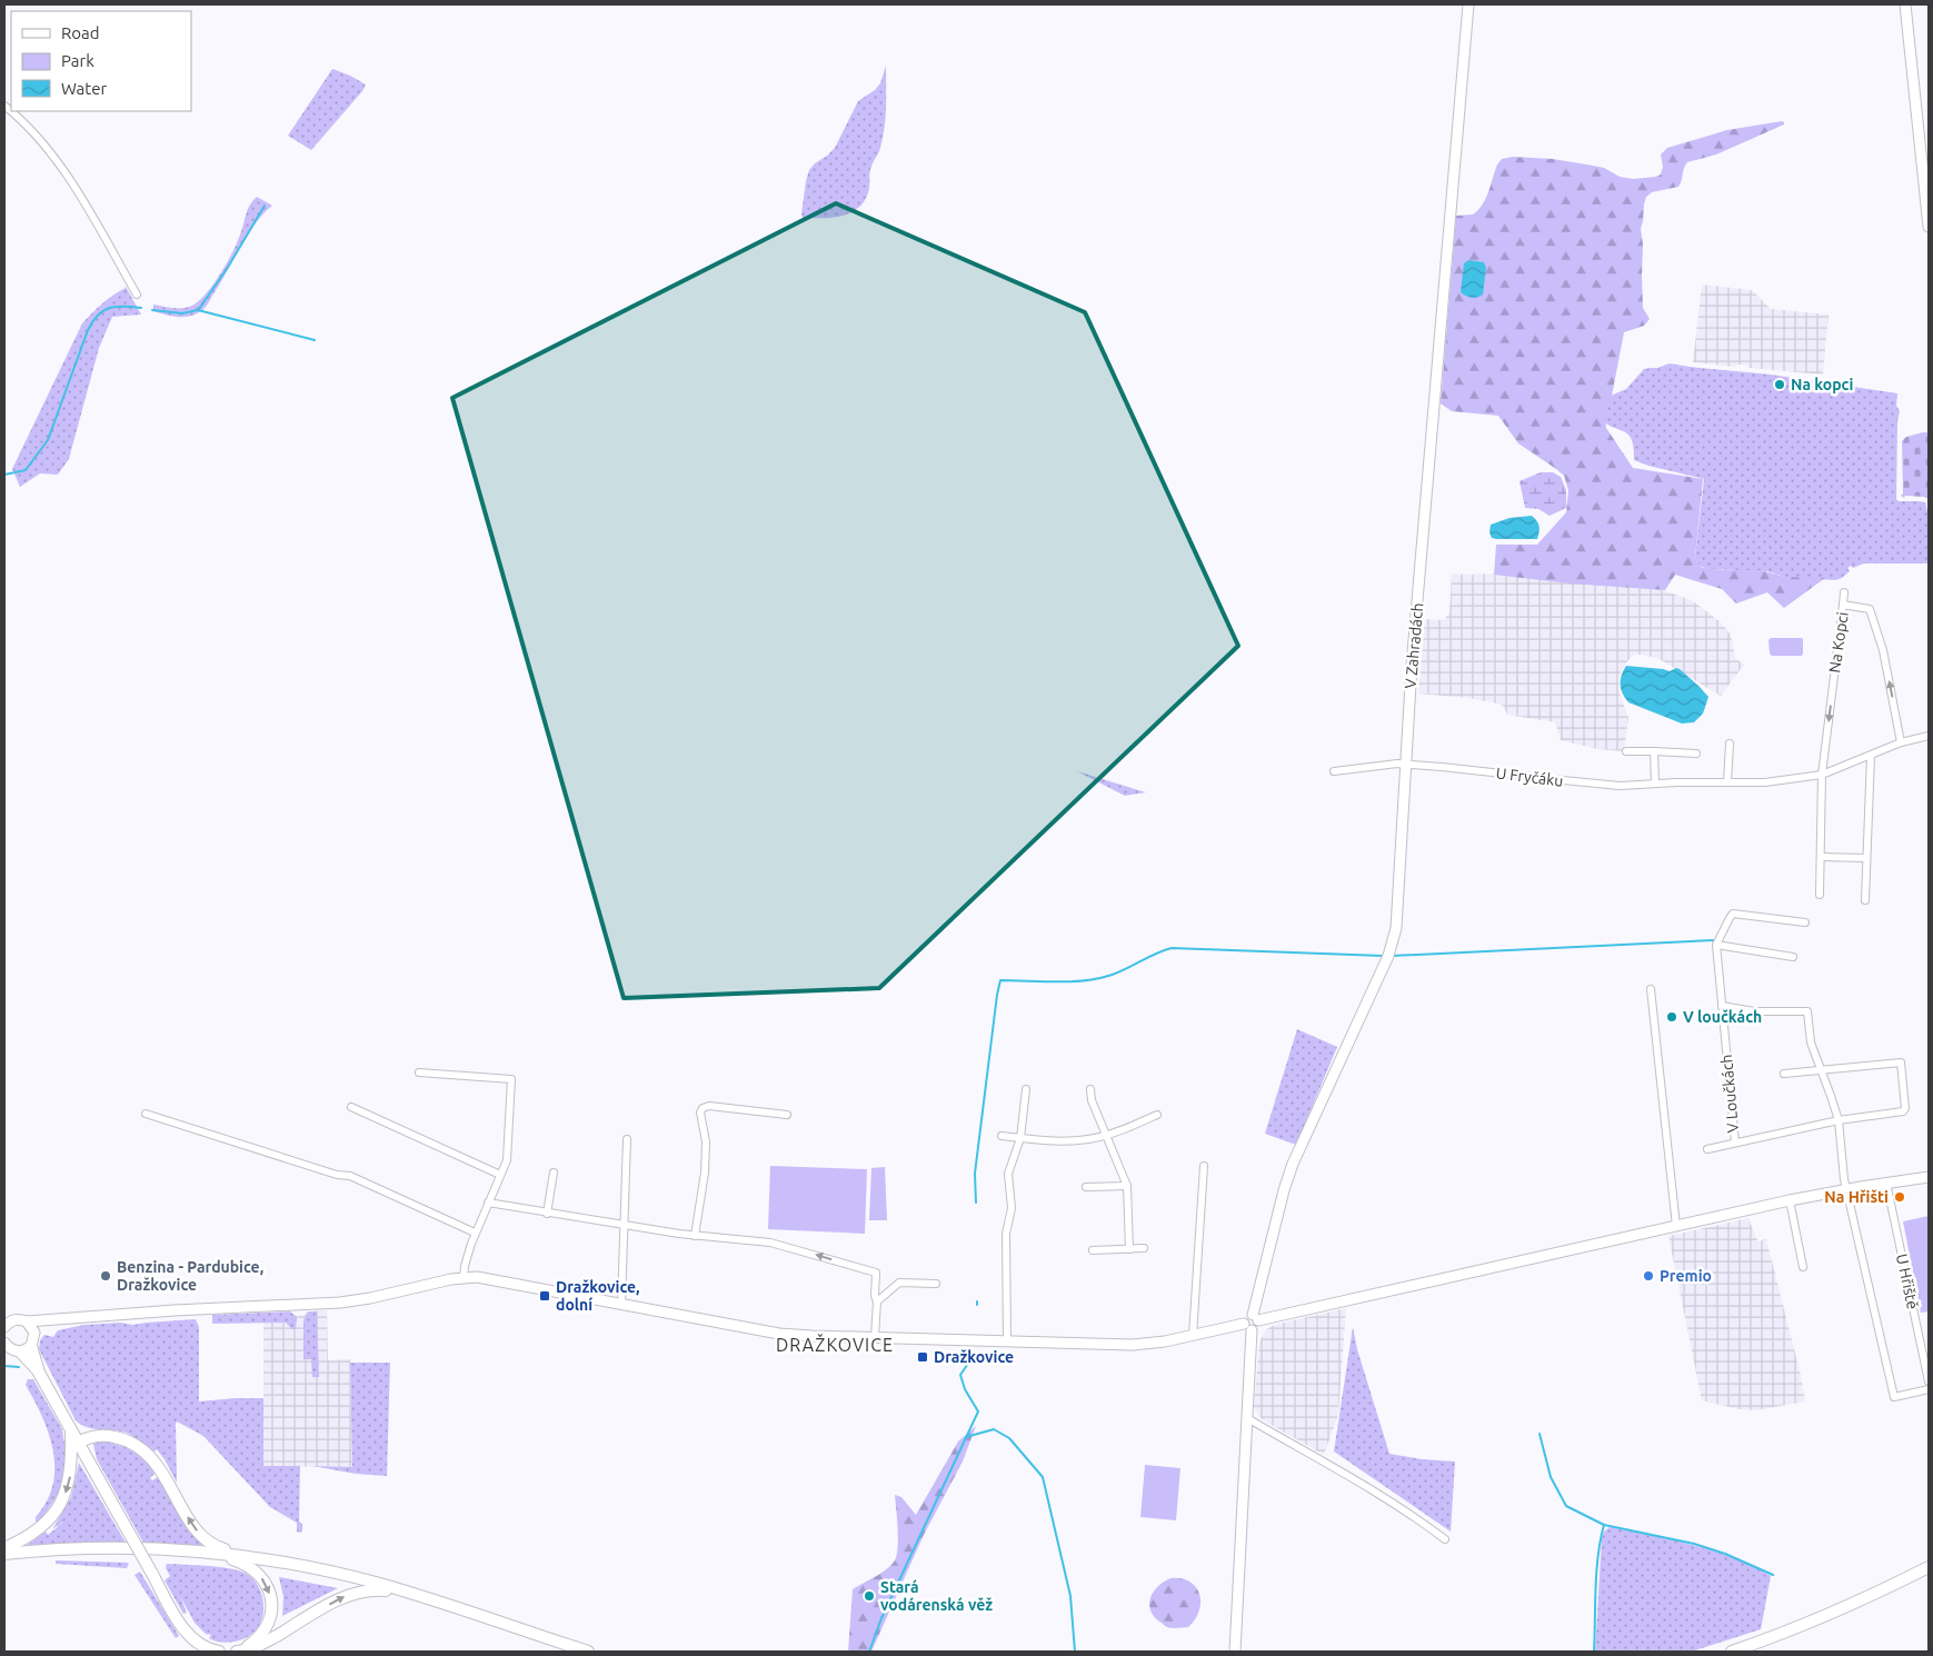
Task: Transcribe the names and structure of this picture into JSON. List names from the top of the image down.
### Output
{
  "streets": {
    "main road": ["V Zahradách"],
    "street": [
      "Na Kopci",
      "U Fryčáku",
      "V Loučkách",
      "U Hřiště"
    ]
  },
  "crossings": [
    ["Na Kopci", "U Fryčáku"],
    ["V Zahradách", "U Fryčáku"]
  ],
  "districts": ["DRAŽKOVICE"],
  "places": {
    "other": [
      "Na kopci",
      "V loučkách",
      "Na Hřišti",
      "Benzina - Pardubice, Dražkovice",
      "Premio",
      "Stará vodárenská věž"
    ],
    "transit": ["Dražkovice, dolní", "Dražkovice"]
  },
  "legend": ["Road", "Park", "Water"]
}
